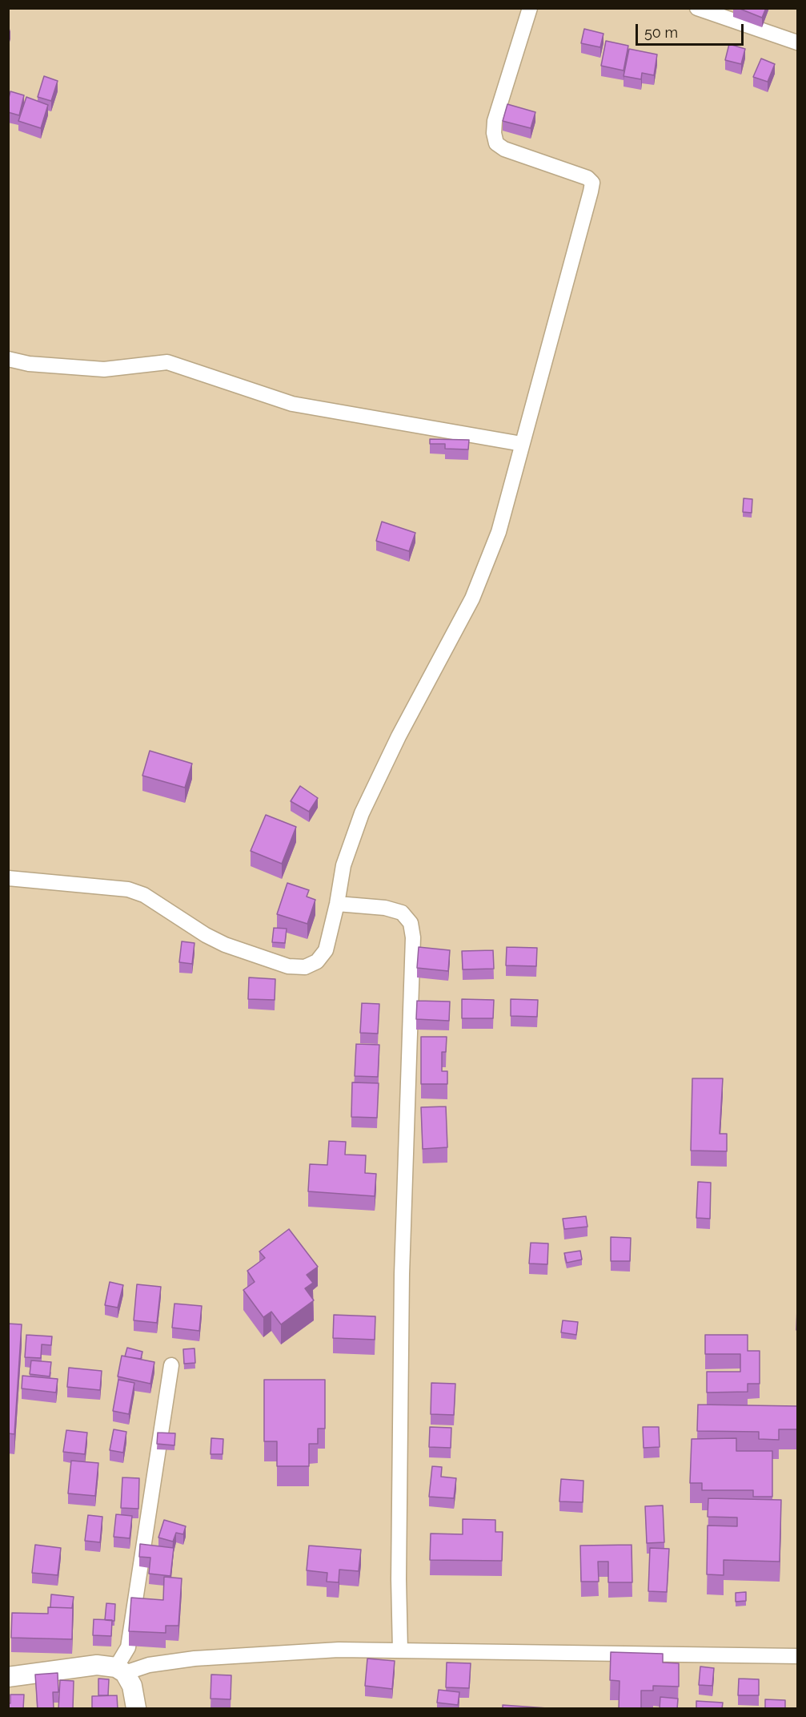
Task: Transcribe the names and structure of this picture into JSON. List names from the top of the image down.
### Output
{
  "scale_bar": "50 m"
}
